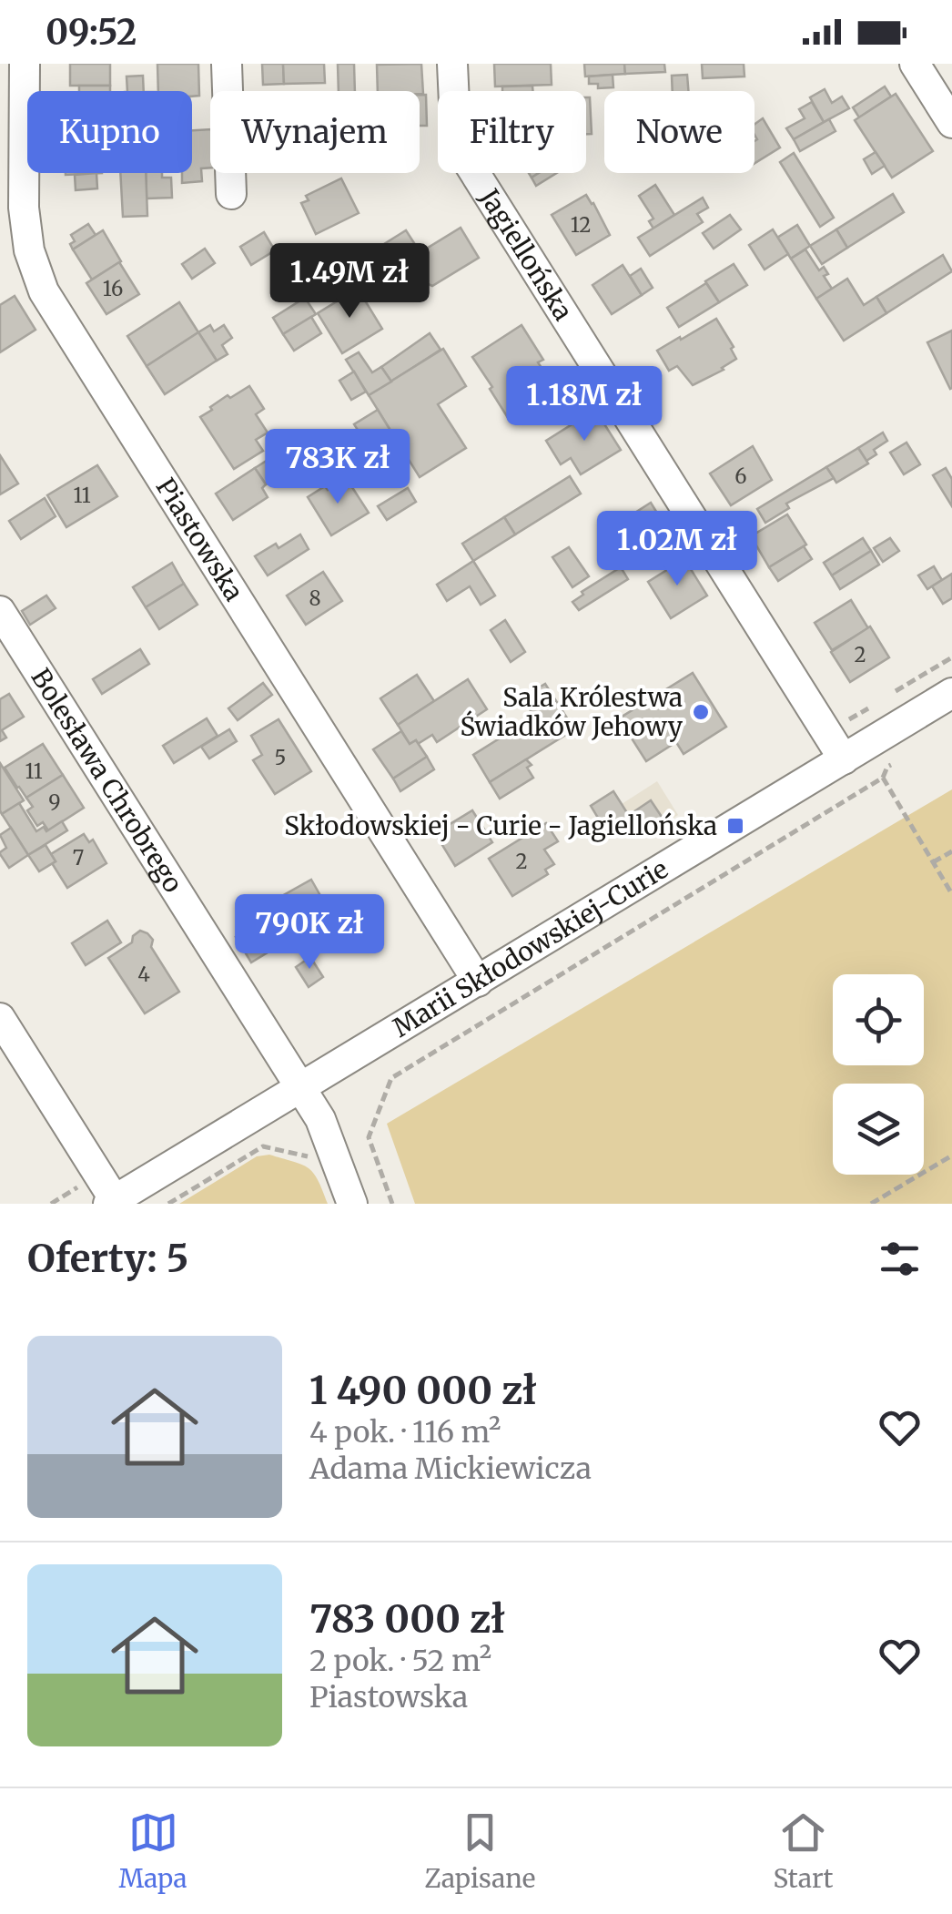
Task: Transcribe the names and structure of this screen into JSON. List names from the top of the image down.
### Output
{
  "streets": {
    "street": [
      "Jagiellońska",
      "Piastowska",
      "Bolesława Chrobrego",
      "Marii Skłodowskiej-Curie"
    ]
  },
  "crossings": [
    ["Jagiellońska", "Marii Skłodowskiej-Curie"],
    ["Piastowska", "Marii Skłodowskiej-Curie"],
    ["Bolesława Chrobrego", "Marii Skłodowskiej-Curie"]
  ],
  "places": {
    "other": ["Sala Królestwa Świadków Jehowy"],
    "transit": ["Skłodowskiej - Curie - Jagiellońska"]
  },
  "house_numbers": [
    "12",
    "16",
    "6",
    "11",
    "8",
    "2",
    "5",
    "11",
    "9",
    "7",
    "2",
    "4"
  ],
  "page": {
    "status": "09:52",
    "chip": [
      "Kupno",
      "Wynajem",
      "Filtry",
      "Nowe"
    ],
    "price": [
      "1.49M zł",
      "1.18M zł",
      "783K zł",
      "1.02M zł",
      "790K zł"
    ],
    "heading": "Oferty: 5",
    "list": [
      {
        "name": "1 490 000 zł",
        "note": "4 pok. · 116 m² · Adama Mickiewicza"
      },
      {
        "name": "783 000 zł",
        "note": "2 pok. · 52 m² · Piastowska"
      }
    ],
    "tabs": ["Mapa", "Zapisane", "Start"]
  }
}
